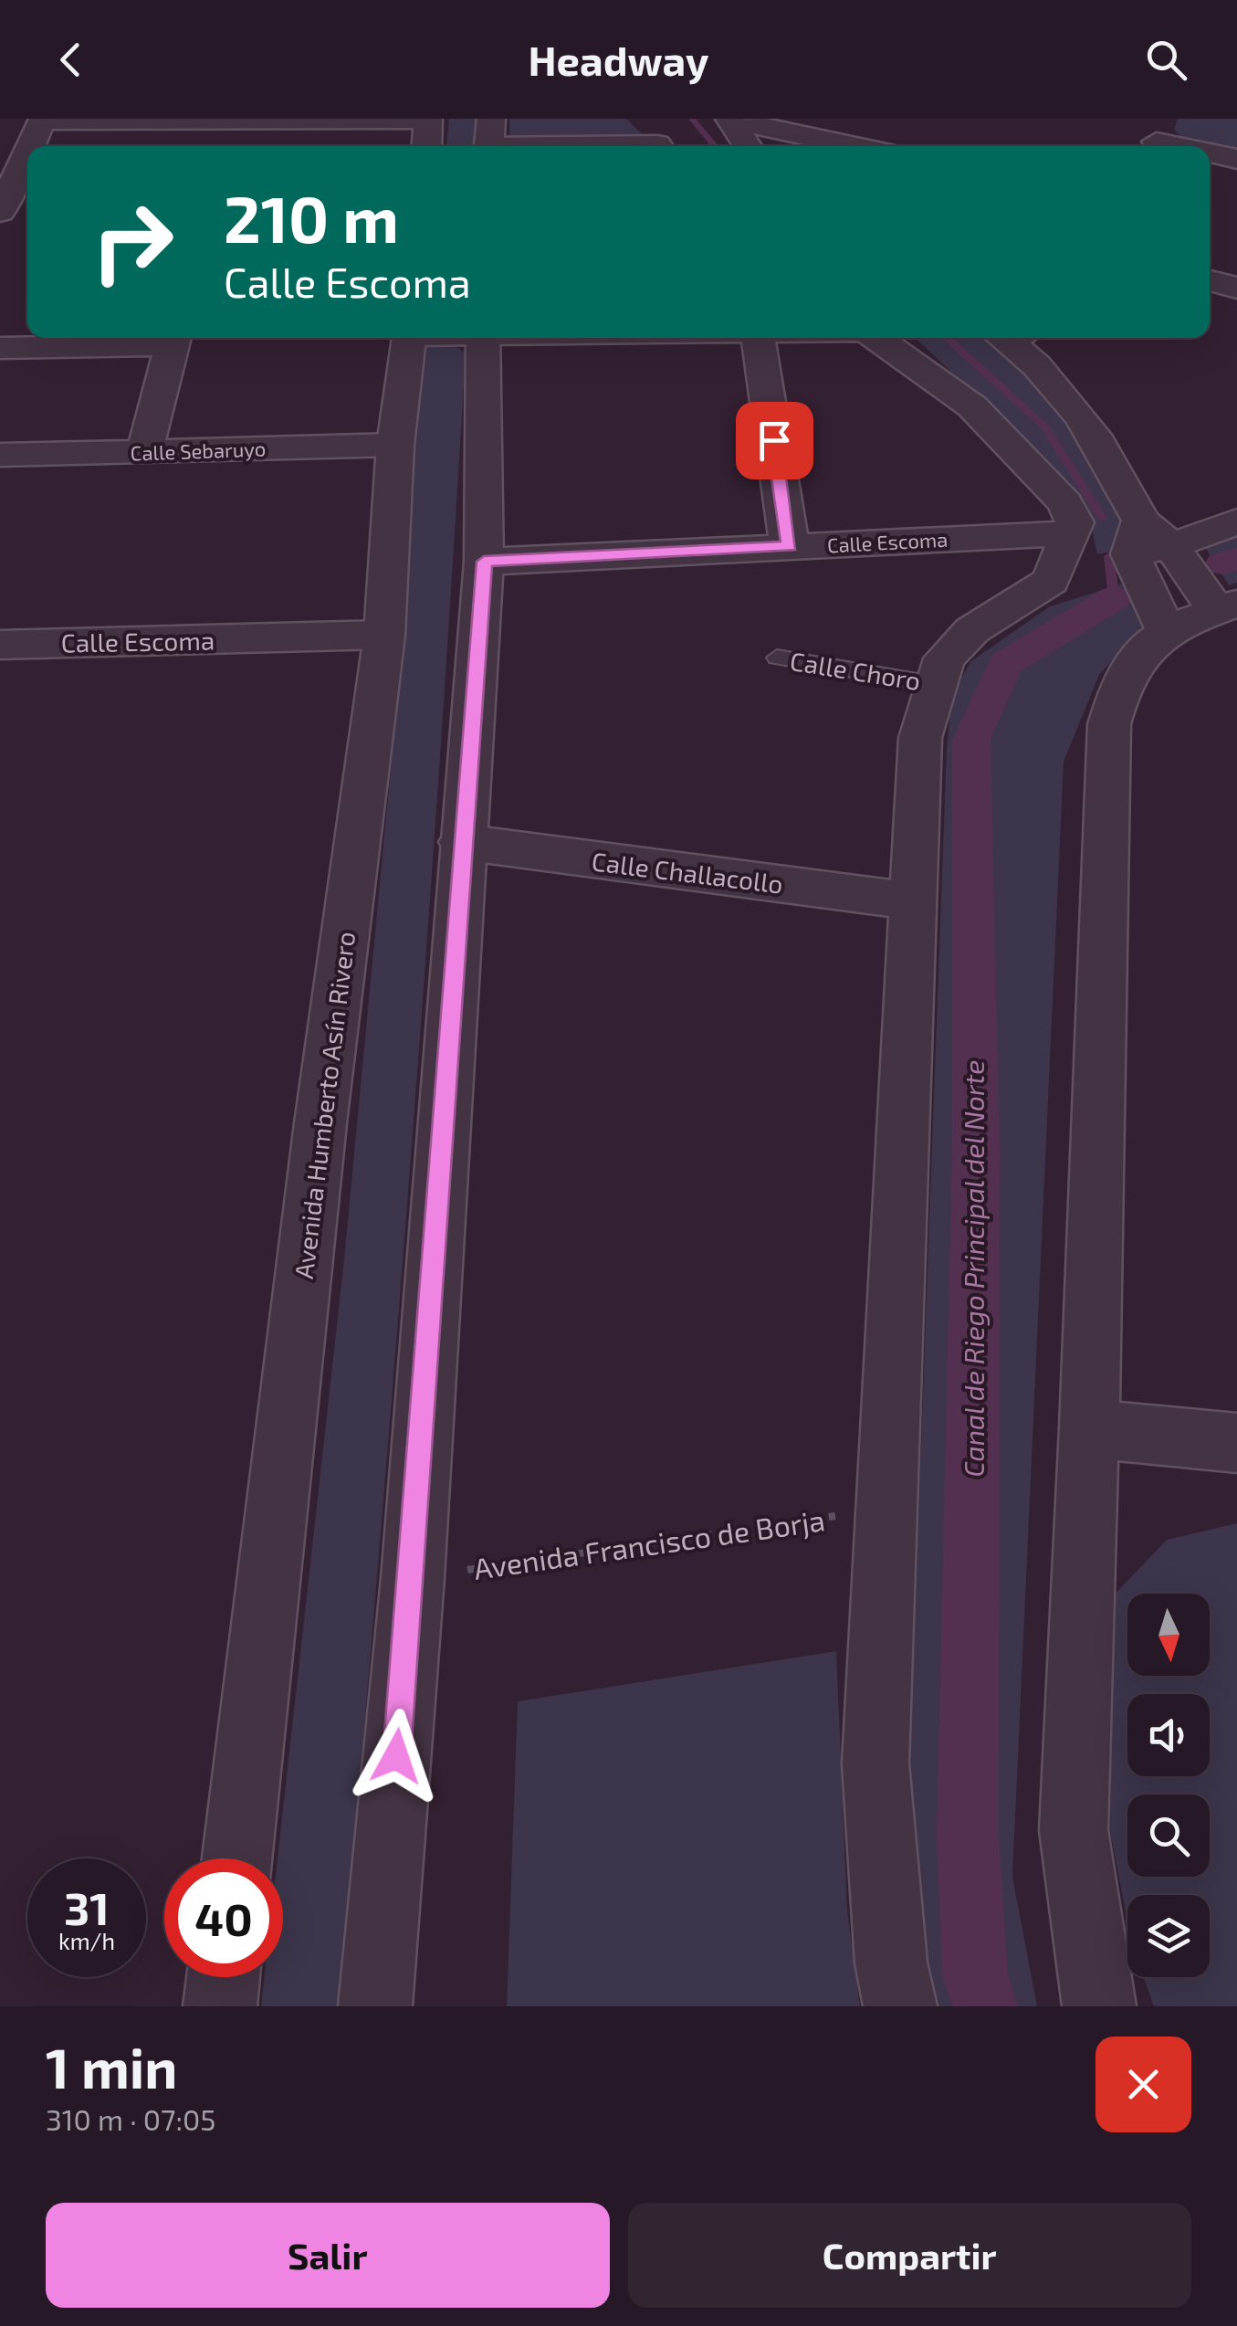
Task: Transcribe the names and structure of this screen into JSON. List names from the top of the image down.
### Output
{
  "streets": {
    "street": [
      "Calle Sebaruyo",
      "Calle Escoma",
      "Calle Challacollo",
      "Avenida Humberto Asín Rivero"
    ],
    "lane": ["Calle Choro"],
    "path": ["Avenida Francisco de Borja"]
  },
  "crossings": [
    ["Calle Sebaruyo", "Avenida Humberto Asín Rivero"],
    ["Calle Escoma", "Avenida Humberto Asín Rivero"]
  ],
  "water": ["Canal de Riego Principal del Norte"],
  "north": "bottom",
  "page": {
    "header": "Headway",
    "turn": ["210 m", "Calle Escoma"],
    "speed": "31 km/h",
    "limit": "40",
    "heading": ["1 min", "310 m · 07:05"],
    "buttons": ["Salir", "Compartir"]
  }
}
